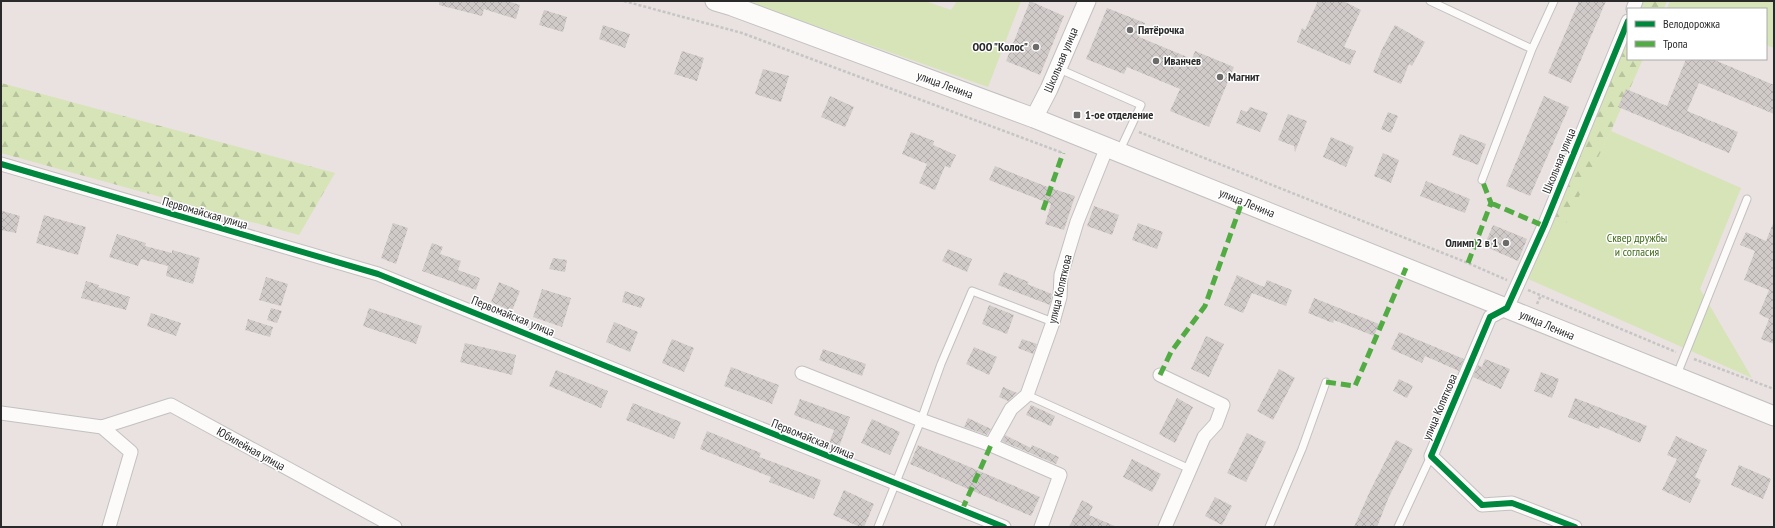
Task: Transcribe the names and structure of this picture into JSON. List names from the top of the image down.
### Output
{
  "streets": {
    "main road": ["улица Ленина"],
    "street": [
      "Школьная улица",
      "Первомайская улица",
      "улица Копяткова",
      "Юбилейная улица"
    ]
  },
  "crossings": [
    ["Школьная улица", "улица Ленина"],
    ["Школьная улица", "улица Копяткова"],
    ["улица Ленина", "улица Копяткова"]
  ],
  "parks": ["Сквер дружбы и согласия"],
  "places": {
    "other": [
      "Пятёрочка",
      "ООО \"Колос\"",
      "Иванчев",
      "Магнит",
      "Олимп 2 в 1"
    ],
    "transit": ["1-ое отделение"]
  },
  "legend": ["Велодорожка", "Тропа"]
}
